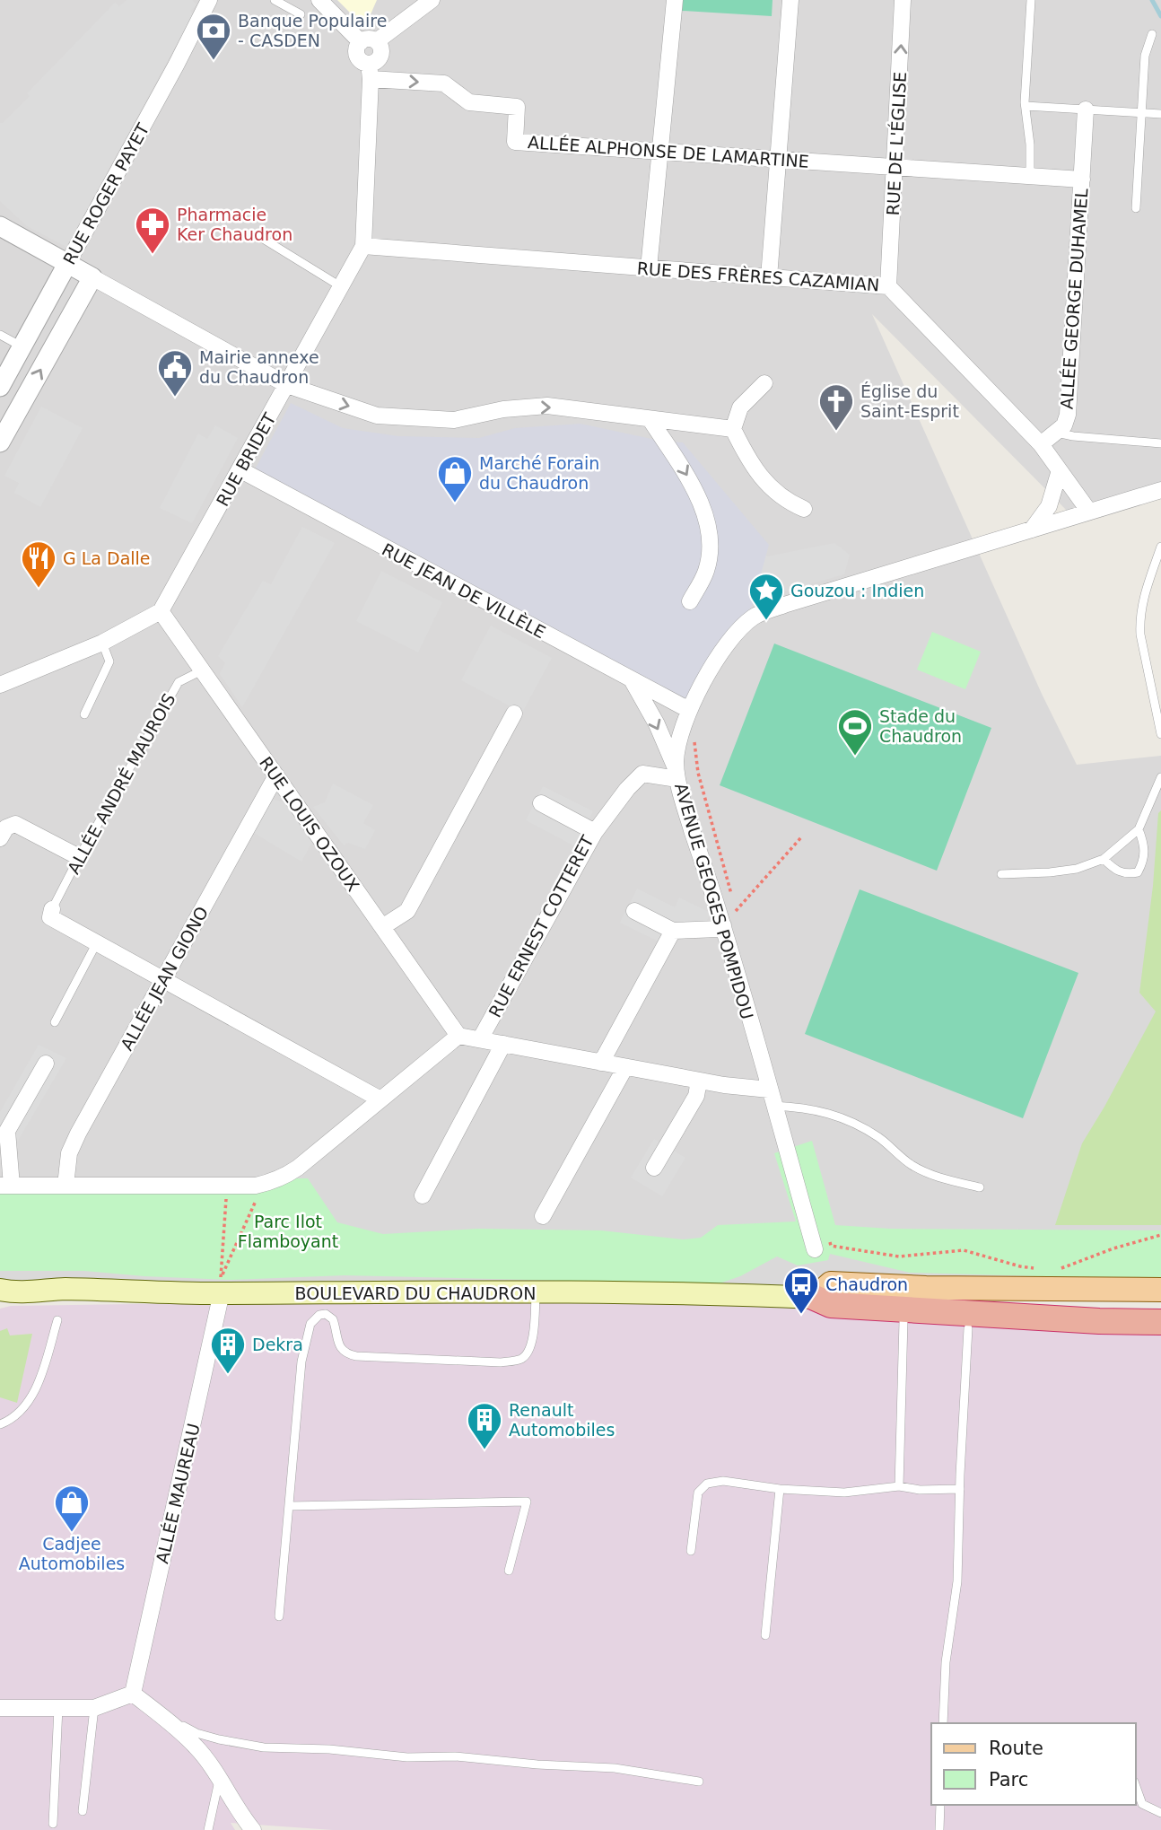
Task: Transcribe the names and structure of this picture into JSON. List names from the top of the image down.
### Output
{
  "streets": {
    "main road": ["BOULEVARD DU CHAUDRON"],
    "street": [
      "RUE DE L'ÉGLISE",
      "ALLÉE ALPHONSE DE LAMARTINE",
      "RUE ROGER PAYET",
      "RUE DES FRÈRES CAZAMIAN",
      "ALLÉE GEORGE DUHAMEL",
      "RUE BRIDET",
      "RUE JEAN DE VILLÈLE",
      "RUE LOUIS OZOUX",
      "AVENUE GEOGES POMPIDOU",
      "RUE ERNEST COTTERET",
      "ALLÉE JEAN GIONO",
      "ALLÉE MAUREAU"
    ],
    "lane": ["ALLÉE ANDRÉ MAUROIS"]
  },
  "crossings": [
    ["RUE DE L'ÉGLISE", "ALLÉE ALPHONSE DE LAMARTINE"],
    ["RUE DE L'ÉGLISE", "RUE DES FRÈRES CAZAMIAN"],
    ["RUE DE L'ÉGLISE", "ALLÉE GEORGE DUHAMEL"],
    ["ALLÉE ALPHONSE DE LAMARTINE", "ALLÉE GEORGE DUHAMEL"],
    ["ALLÉE ALPHONSE DE LAMARTINE", "RUE BRIDET"],
    ["RUE DES FRÈRES CAZAMIAN", "ALLÉE GEORGE DUHAMEL"],
    ["RUE DES FRÈRES CAZAMIAN", "RUE BRIDET"],
    ["RUE DES FRÈRES CAZAMIAN", "AVENUE GEOGES POMPIDOU"],
    ["RUE BRIDET", "RUE JEAN DE VILLÈLE"],
    ["RUE BRIDET", "RUE LOUIS OZOUX"],
    ["RUE JEAN DE VILLÈLE", "AVENUE GEOGES POMPIDOU"],
    ["ALLÉE ANDRÉ MAUROIS", "RUE LOUIS OZOUX"],
    ["RUE LOUIS OZOUX", "RUE ERNEST COTTERET"],
    ["RUE LOUIS OZOUX", "ALLÉE JEAN GIONO"],
    ["AVENUE GEOGES POMPIDOU", "RUE ERNEST COTTERET"],
    ["BOULEVARD DU CHAUDRON", "ALLÉE MAUREAU"]
  ],
  "one_way": ["ALLÉE ALPHONSE DE LAMARTINE"],
  "parks": ["Parc Ilot Flamboyant"],
  "places": {
    "bank": ["Banque Populaire - CASDEN"],
    "pharmacy": ["Pharmacie Ker Chaudron"],
    "public building": ["Mairie annexe du Chaudron"],
    "church": ["Église du Saint-Esprit"],
    "shop": ["Marché Forain du Chaudron", "Cadjee Automobiles"],
    "restaurant": ["G La Dalle"],
    "place": ["Gouzou : Indien"],
    "sports": ["Stade du Chaudron"],
    "bus stop": ["Chaudron"],
    "building": ["Dekra", "Renault Automobiles"]
  },
  "legend": ["Route", "Parc"]
}
